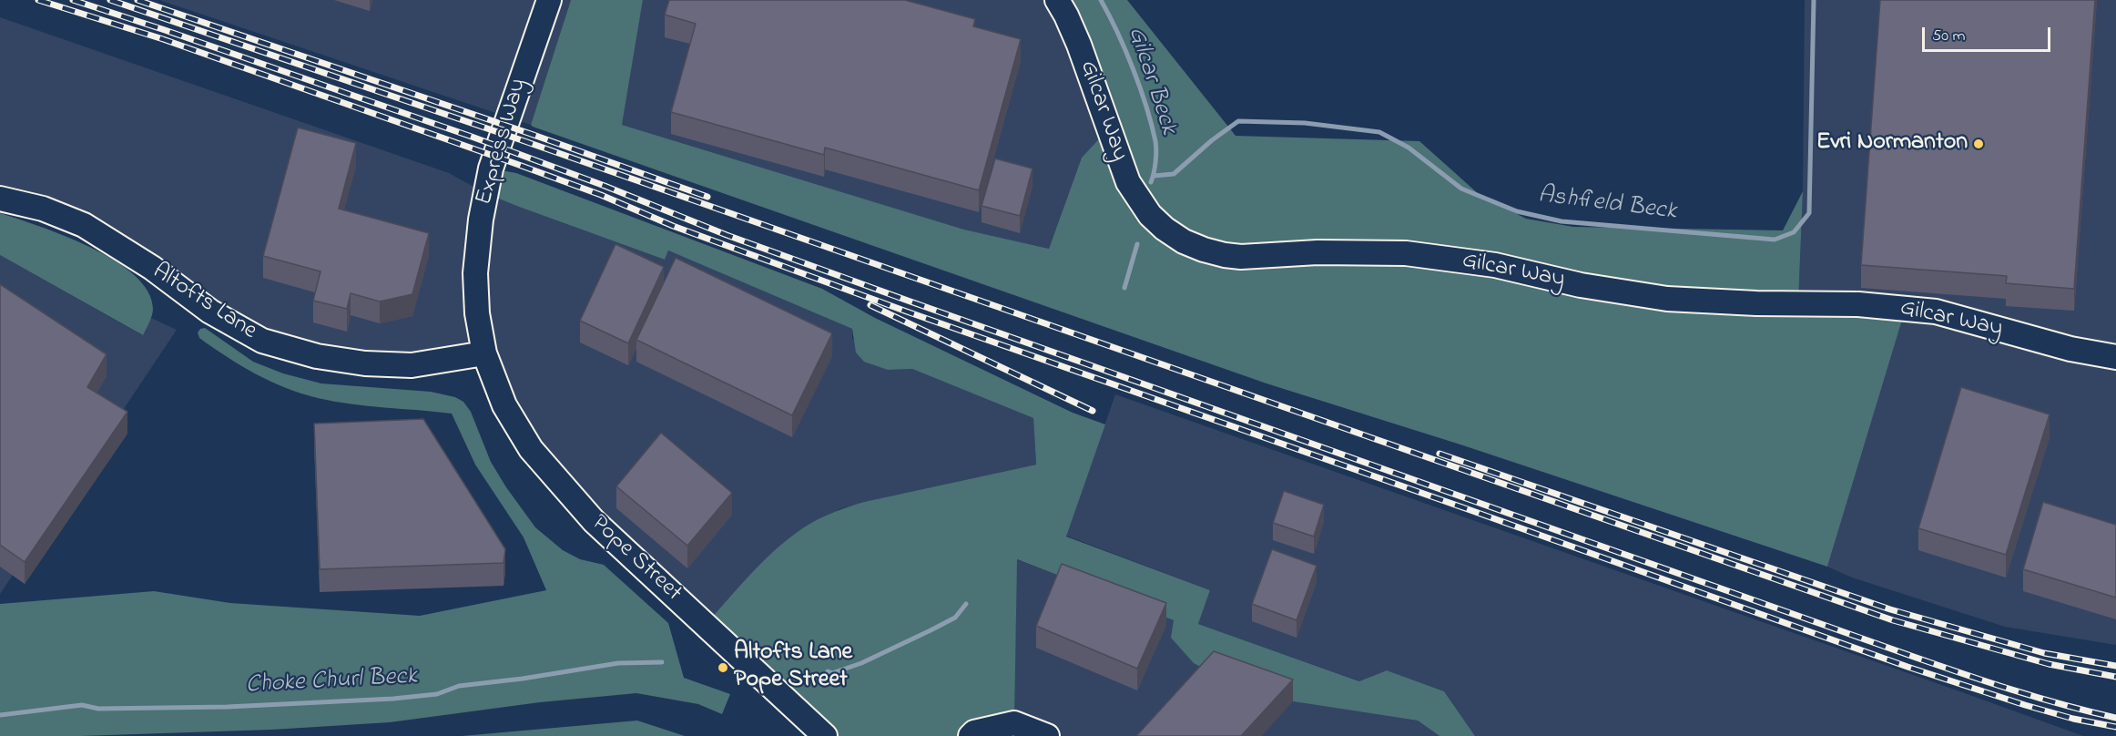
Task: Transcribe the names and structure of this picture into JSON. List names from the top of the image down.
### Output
{
  "streets": {
    "street": [
      "Gilcar Way",
      "Express Way",
      "Altofts Lane",
      "Pope Street"
    ]
  },
  "crossings": [
    ["Express Way", "Altofts Lane"],
    ["Express Way", "Pope Street"],
    ["Altofts Lane", "Pope Street"]
  ],
  "water": ["Gilcar Beck", "Ashfield Beck", "Choke Churl Beck"],
  "places": ["Evri Normanton", "Altofts Lane Pope Street"],
  "scale_bar": "50 m"
}
